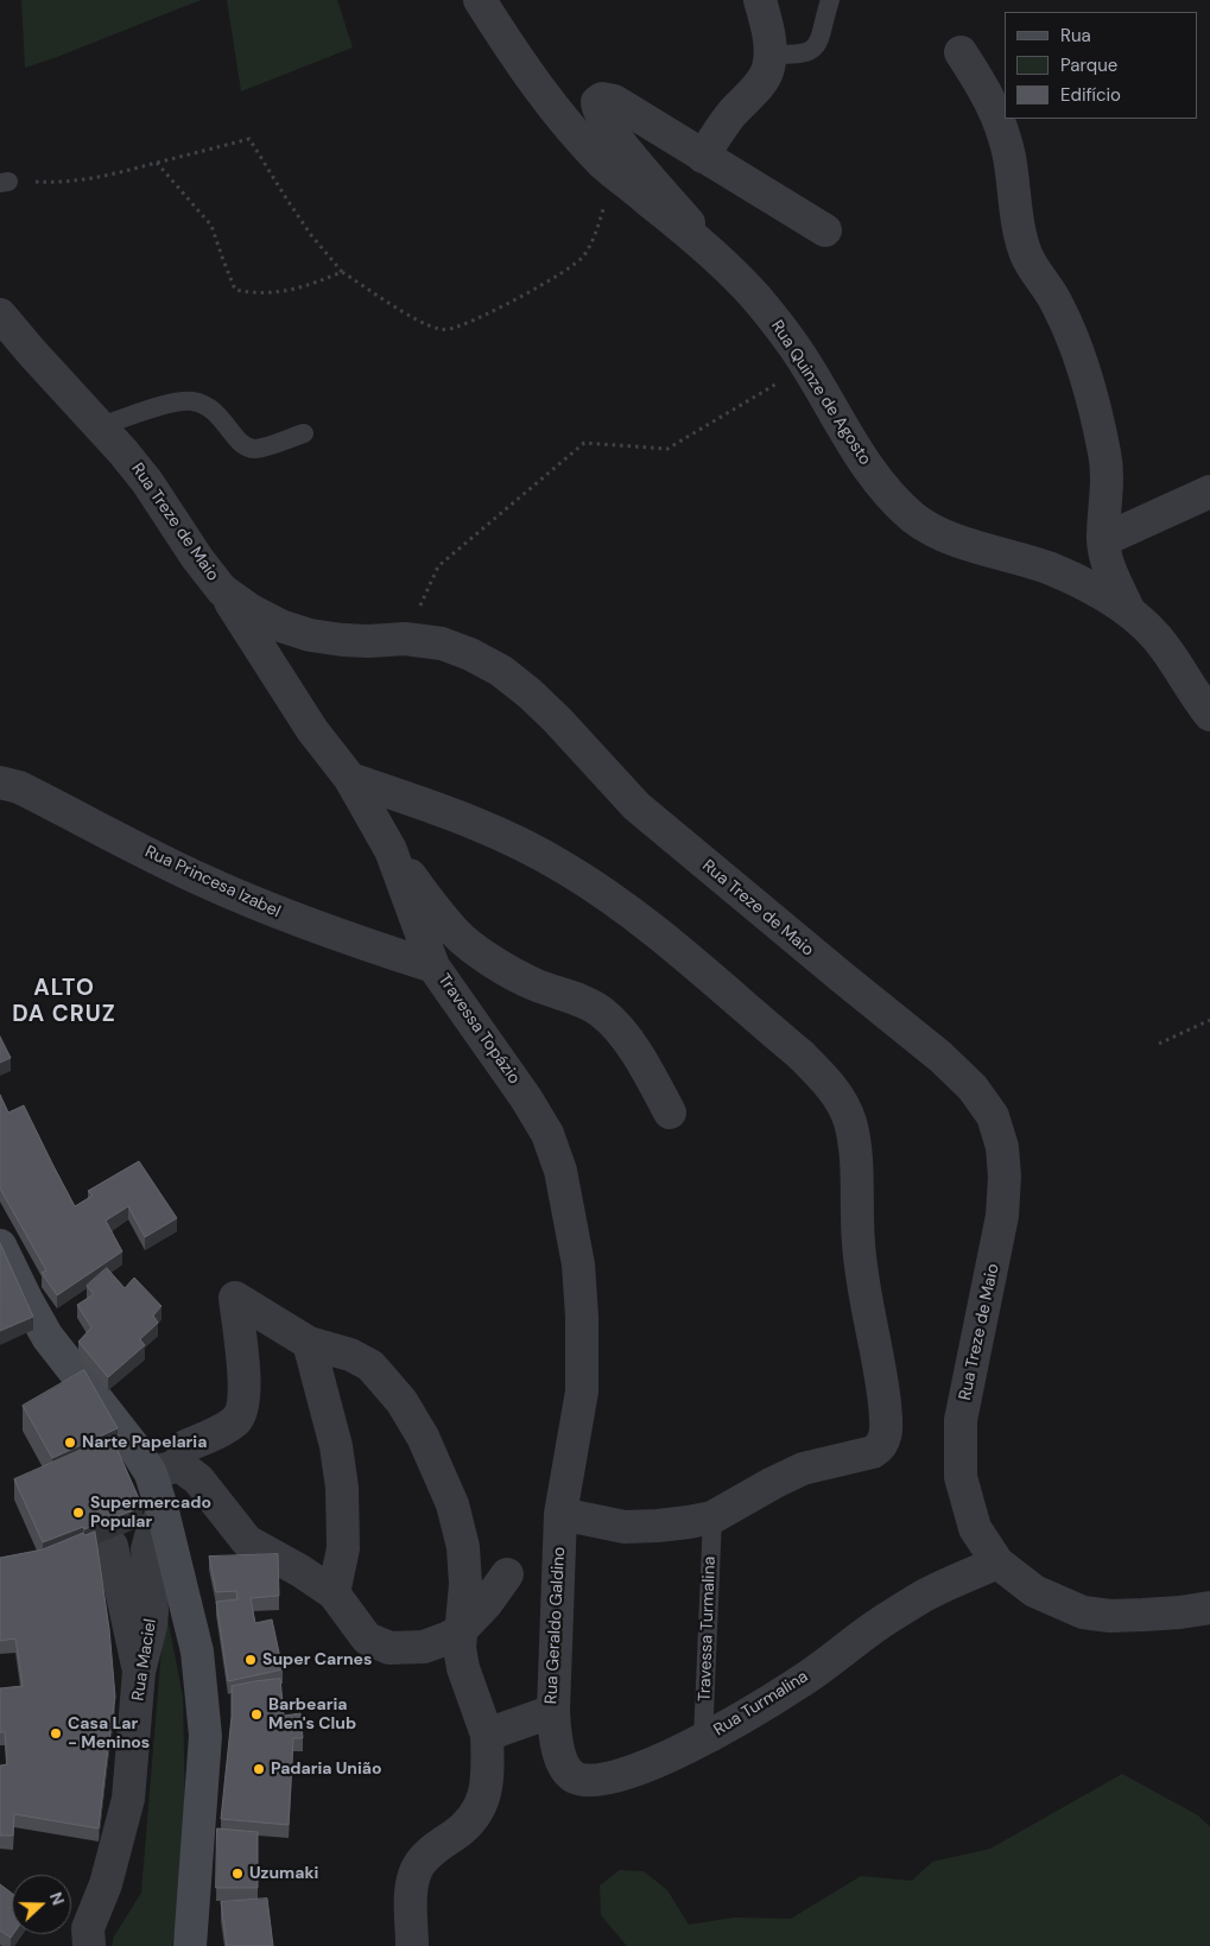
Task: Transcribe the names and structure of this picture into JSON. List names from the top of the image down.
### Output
{
  "streets": {
    "street": [
      "Rua Quinze de Agosto",
      "Rua Treze de Maio",
      "Rua Princesa Izabel",
      "Travessa Topázio",
      "Rua Geraldo Galdino",
      "Rua Maciel",
      "Rua Turmalina"
    ],
    "lane": ["Travessa Turmalina"]
  },
  "crossings": [
    ["Rua Treze de Maio", "Travessa Topázio"],
    ["Rua Treze de Maio", "Rua Turmalina"],
    ["Rua Princesa Izabel", "Travessa Topázio"],
    ["Travessa Topázio", "Rua Geraldo Galdino"],
    ["Rua Geraldo Galdino", "Rua Turmalina"],
    ["Travessa Turmalina", "Rua Turmalina"]
  ],
  "districts": ["ALTO DA CRUZ"],
  "places": [
    "Narte Papelaria",
    "Supermercado Popular",
    "Super Carnes",
    "Barbearia Men's Club",
    "Casa Lar - Meninos",
    "Padaria União",
    "Uzumaki"
  ],
  "legend": ["Rua", "Parque", "Edifício"],
  "north": "right"
}
